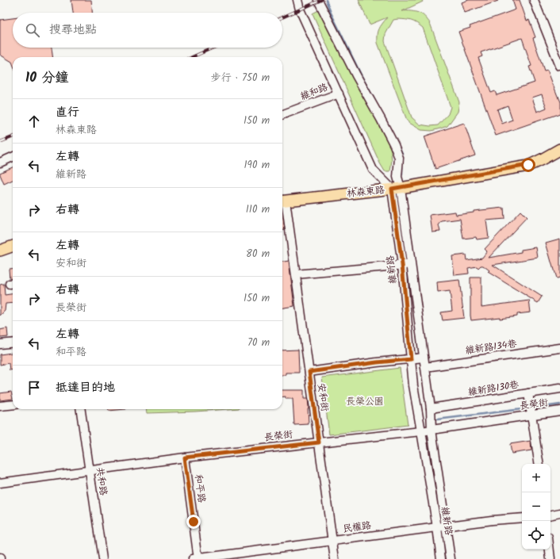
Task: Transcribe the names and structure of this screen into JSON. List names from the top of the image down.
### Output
{
  "streets": {
    "main road": ["林森東路"],
    "street": [
      "維和路",
      "維新路",
      "維新路134巷",
      "維新路130巷",
      "安和街",
      "長榮街",
      "共和路",
      "和平路",
      "民權路"
    ]
  },
  "crossings": [
    ["林森東路", "維新路"],
    ["林森東路", "安和街"],
    ["維新路", "維新路134巷"],
    ["維新路", "維新路130巷"],
    ["維新路", "長榮街"],
    ["維新路", "民權路"],
    ["安和街", "長榮街"],
    ["安和街", "民權路"],
    ["長榮街", "共和路"],
    ["長榮街", "和平路"],
    ["和平路", "民權路"]
  ],
  "parks": ["長榮公園"],
  "page": {
    "search": "搜尋地點",
    "heading": ["10 分鐘", "步行 · 750 m"],
    "list": [
      ["直行", "林森東路", "150 m"],
      ["左轉", "維新路", "190 m"],
      ["右轉", "110 m"],
      ["左轉", "安和街", "80 m"],
      ["右轉", "長榮街", "150 m"],
      ["左轉", "和平路", "70 m"],
      "抵達目的地"
    ],
    "map_buttons": ["+", "−"]
  }
}
